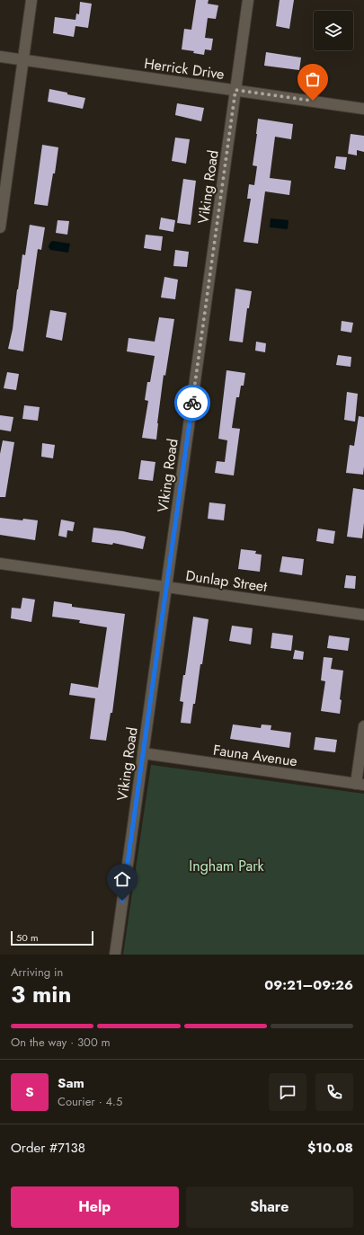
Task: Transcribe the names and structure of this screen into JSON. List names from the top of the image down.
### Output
{
  "streets": {
    "street": [
      "Herrick Drive",
      "Viking Road",
      "Dunlap Street",
      "Fauna Avenue"
    ]
  },
  "crossings": [
    ["Herrick Drive", "Viking Road"],
    ["Viking Road", "Dunlap Street"],
    ["Viking Road", "Fauna Avenue"]
  ],
  "parks": ["Ingham Park"],
  "scale_bar": "50 m",
  "page": {
    "scale": "50 m",
    "heading": ["3 min", "Arriving in", "09:21–09:26"],
    "panel": [
      "Sam",
      "Courier · 4.5",
      "Order #7138",
      "$10.08"
    ],
    "bar": "On the way · 300 m",
    "round": "S",
    "buttons": ["Help", "Share"]
  }
}
